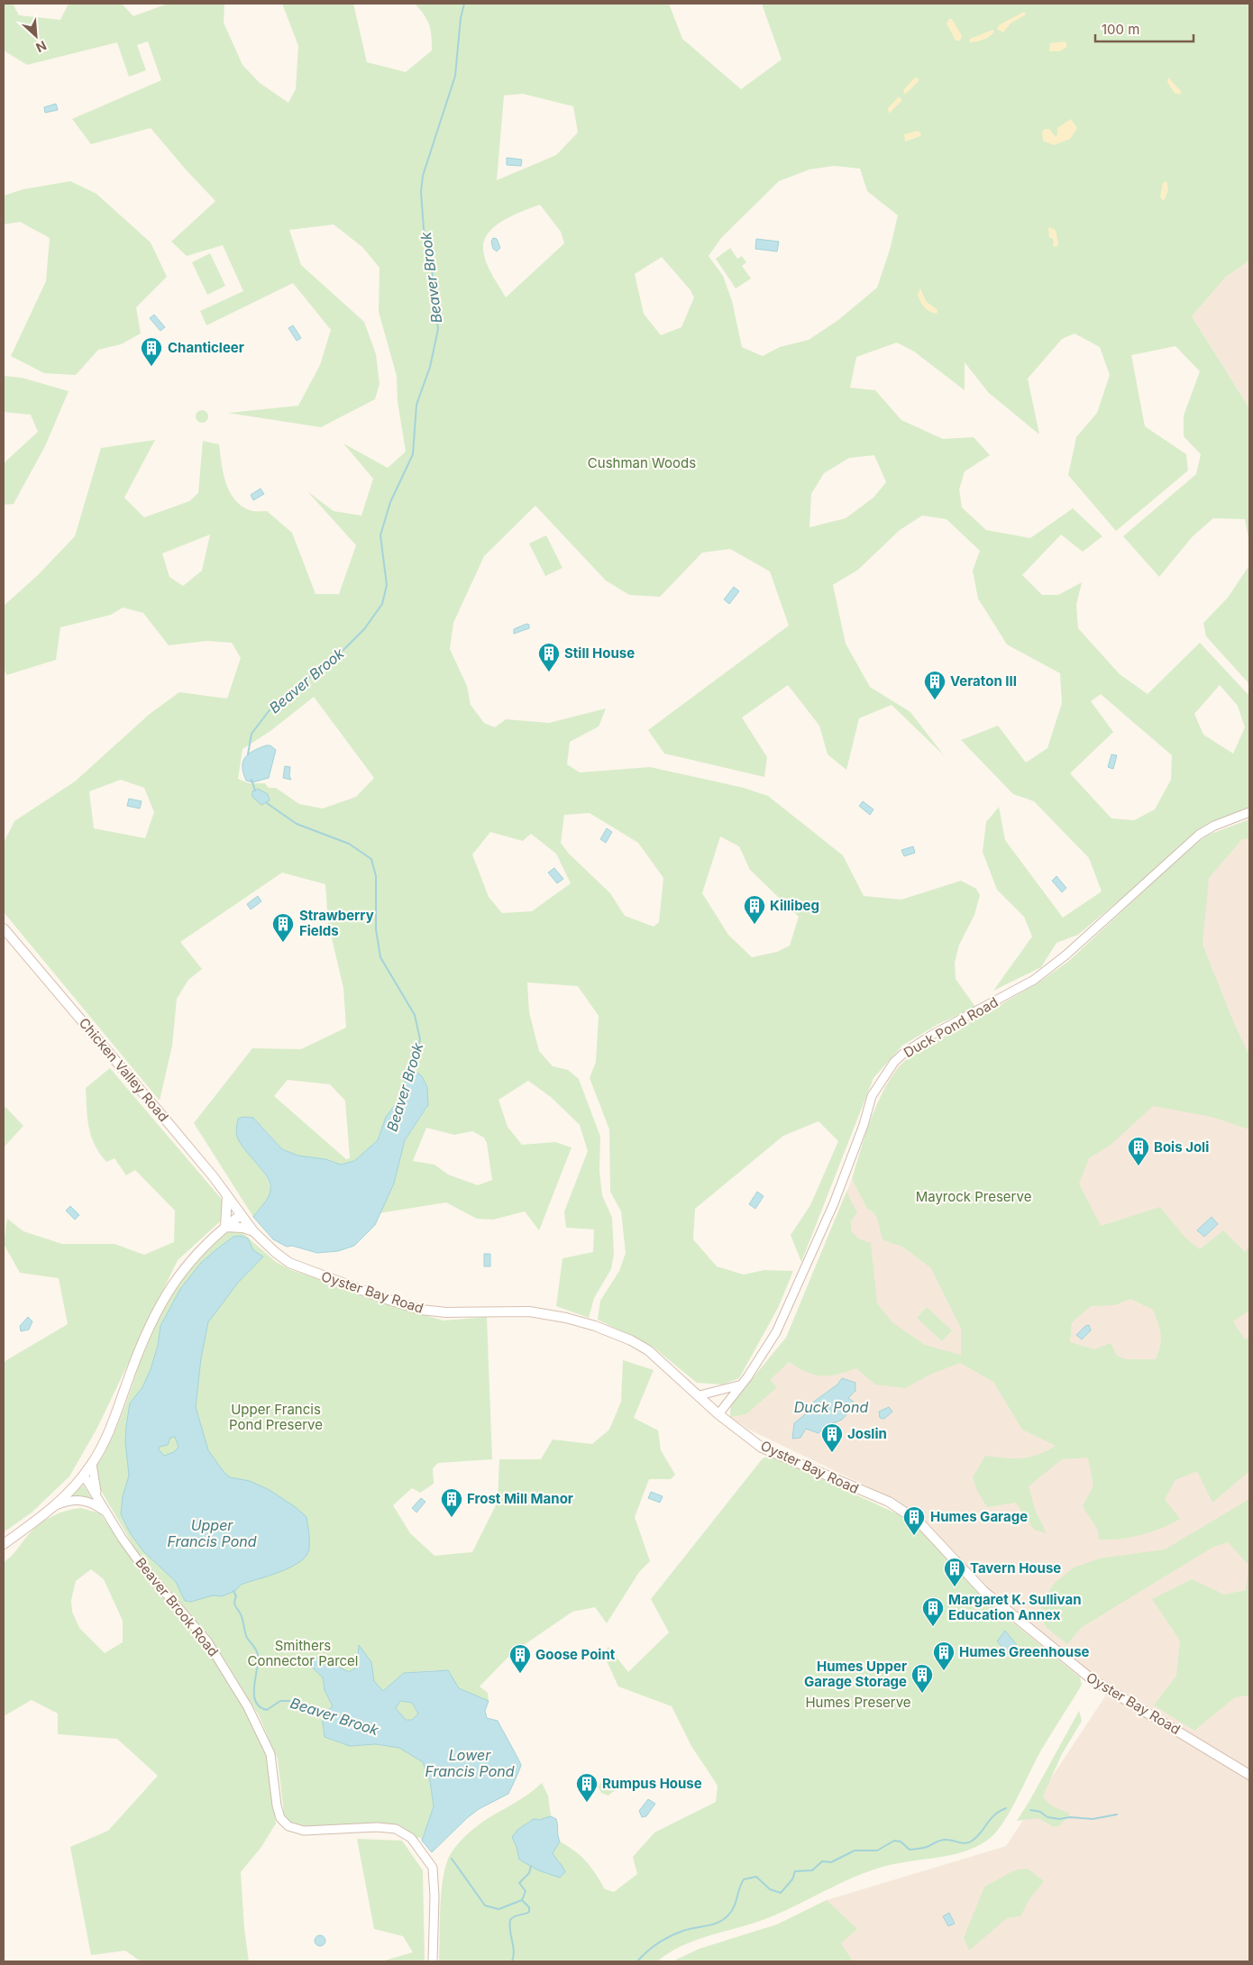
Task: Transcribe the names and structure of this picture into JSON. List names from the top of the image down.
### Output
{
  "streets": {
    "main road": ["Chicken Valley Road", "Oyster Bay Road"],
    "street": ["Duck Pond Road", "Beaver Brook Road"]
  },
  "crossings": [
    ["Duck Pond Road", "Oyster Bay Road"],
    ["Chicken Valley Road", "Oyster Bay Road"]
  ],
  "water": [
    "Beaver Brook",
    "Duck Pond",
    "Upper Francis Pond",
    "Lower Francis Pond"
  ],
  "parks": [
    "Cushman Woods",
    "Mayrock Preserve",
    "Upper Francis Pond Preserve",
    "Smithers Connector Parcel",
    "Humes Preserve"
  ],
  "places": {
    "building": [
      "Chanticleer",
      "Still House",
      "Veraton III",
      "Killibeg",
      "Strawberry Fields",
      "Bois Joli",
      "Joslin",
      "Frost Mill Manor",
      "Humes Garage",
      "Tavern House",
      "Margaret K. Sullivan Education Annex",
      "Humes Greenhouse",
      "Goose Point",
      "Humes Upper Garage Storage",
      "Rumpus House"
    ]
  },
  "scale_bar": "100 m",
  "north": "bottom right"
}
